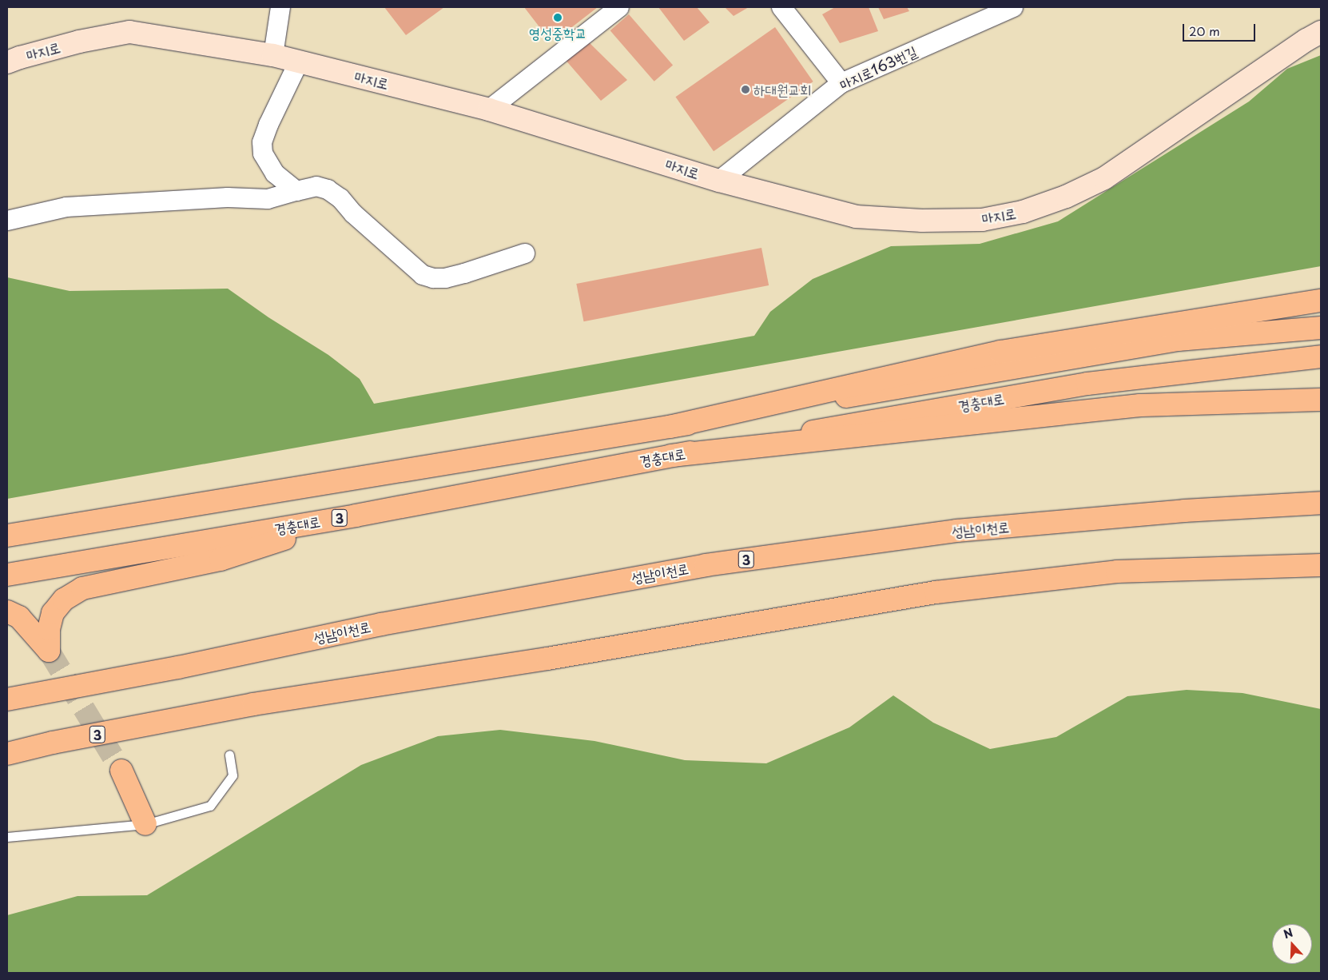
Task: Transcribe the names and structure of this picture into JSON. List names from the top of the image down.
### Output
{
  "streets": {
    "main road": [
      "마지로",
      "경충대로",
      "3",
      "성남이천로"
    ],
    "street": ["마지로163번길"]
  },
  "crossings": [
    ["마지로", "마지로163번길"]
  ],
  "places": ["영성중학교", "하대원교회"],
  "scale_bar": "20 m",
  "north": "top"
}
